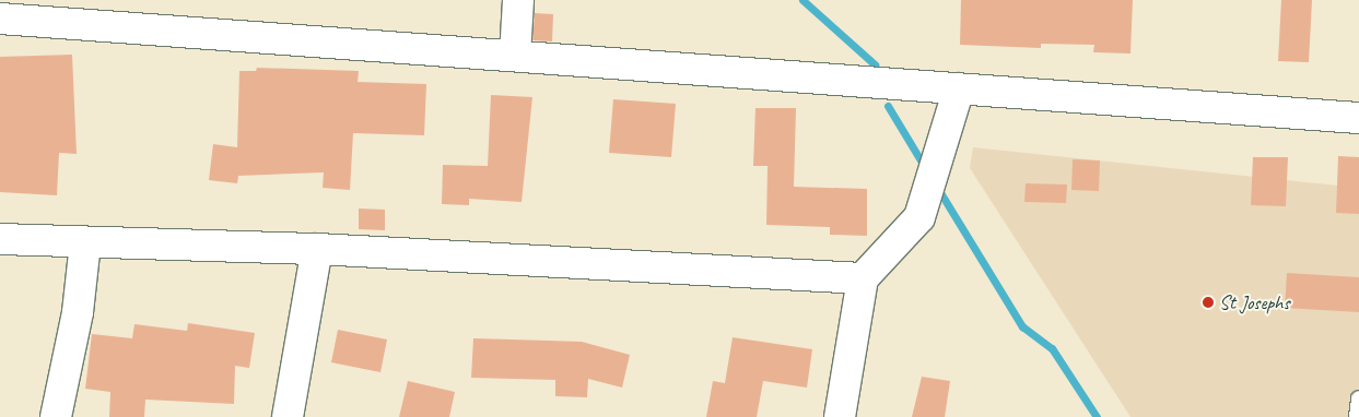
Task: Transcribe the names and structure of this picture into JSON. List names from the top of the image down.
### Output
{
  "places": ["St Josephs"]
}
